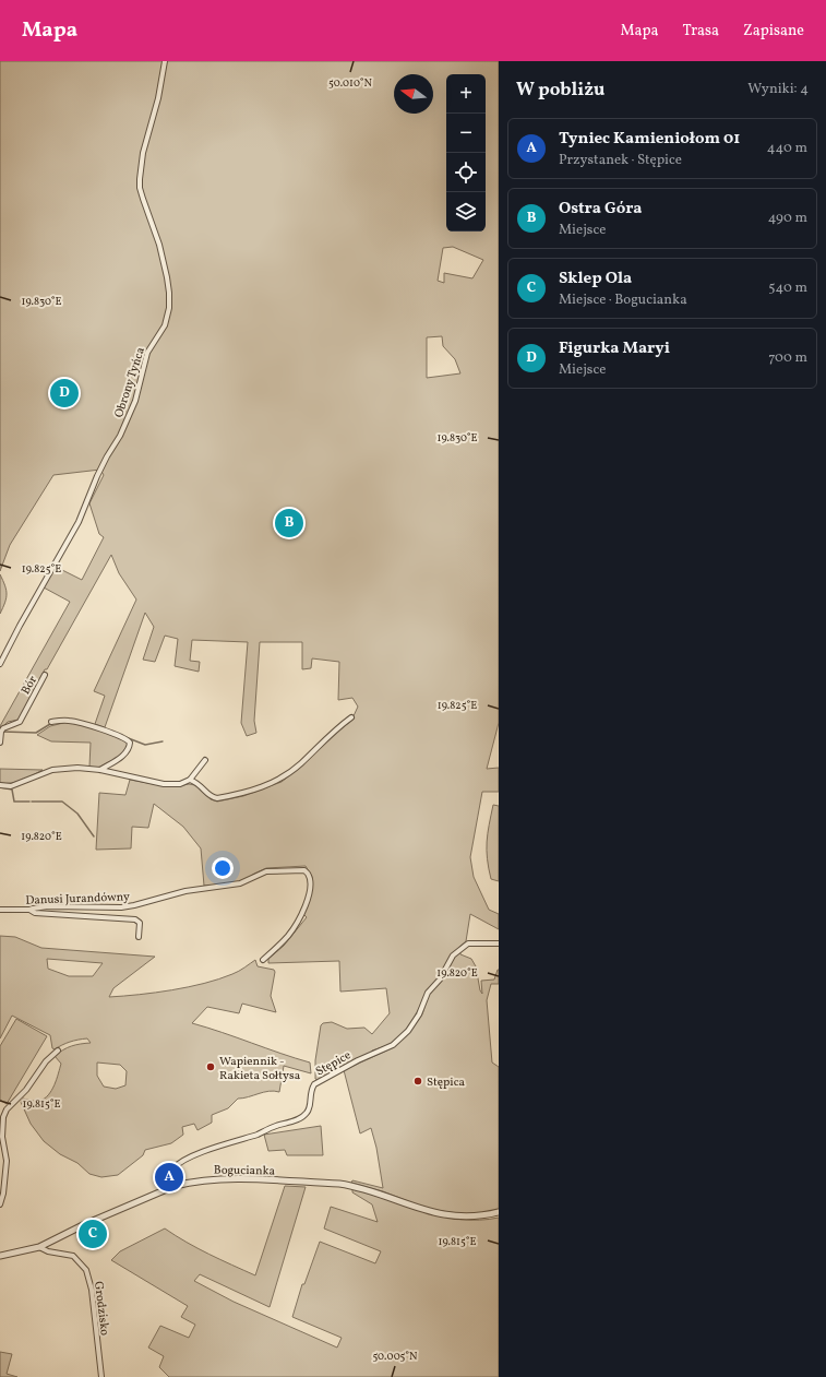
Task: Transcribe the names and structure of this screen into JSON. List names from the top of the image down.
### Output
{
  "streets": {
    "street": [
      "Obrony Tyńca",
      "Bór",
      "Danusi Jurandówny",
      "Stępice",
      "Bogucianka",
      "Grodzisko"
    ]
  },
  "crossings": [
    ["Stępice", "Bogucianka"],
    ["Bogucianka", "Grodzisko"]
  ],
  "places": ["Wapiennik - Rakieta Sołtysa", "Stępica"],
  "north": "left",
  "page": {
    "header": "Mapa",
    "nav": ["Mapa", "Trasa", "Zapisane"],
    "heading": ["W pobliżu", "Wyniki: 4"],
    "map_buttons": ["+", "−"],
    "list": [
      {
        "mark": "A",
        "name": "Tyniec Kamieniołom 01",
        "note": "Przystanek · Stępice",
        "value": "440 m"
      },
      {
        "mark": "B",
        "name": "Ostra Góra",
        "note": "Miejsce",
        "value": "490 m"
      },
      {
        "mark": "C",
        "name": "Sklep Ola",
        "note": "Miejsce · Bogucianka",
        "value": "540 m"
      },
      {
        "mark": "D",
        "name": "Figurka Maryi",
        "note": "Miejsce",
        "value": "700 m"
      }
    ],
    "pins": [
      "D",
      "B",
      "A",
      "C"
    ]
  },
  "coordinates": [
    "50.010°N",
    "19.830°E",
    "19.825°E",
    "19.820°E",
    "19.815°E",
    "50.005°N"
  ]
}
